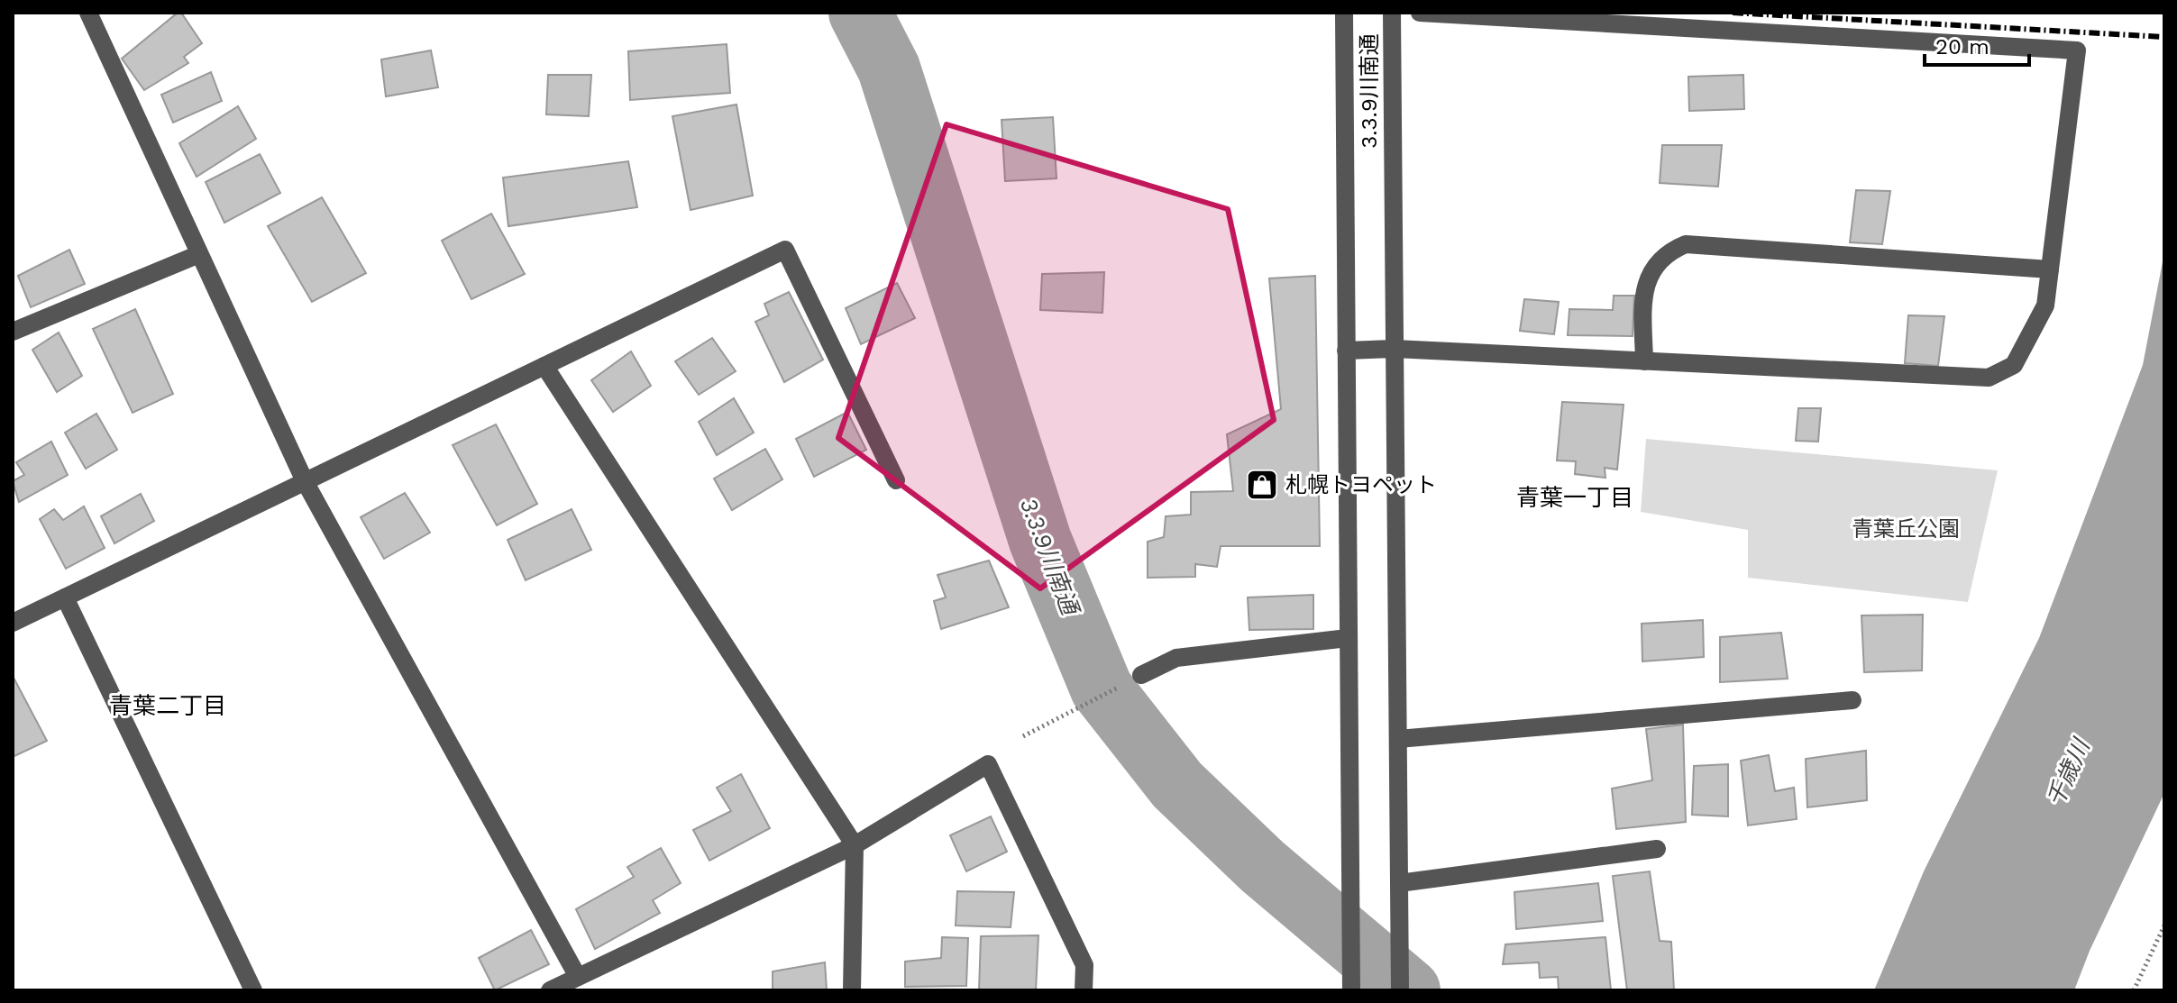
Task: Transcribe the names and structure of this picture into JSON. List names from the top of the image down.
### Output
{
  "streets": {
    "street": ["3.3.9川南通"]
  },
  "districts": ["青葉一丁目", "青葉二丁目"],
  "water": ["3.3.9川南通", "千歳川"],
  "parks": ["青葉丘公園"],
  "places": {
    "shop": ["札幌トヨペット"]
  },
  "scale_bar": "20 m"
}
